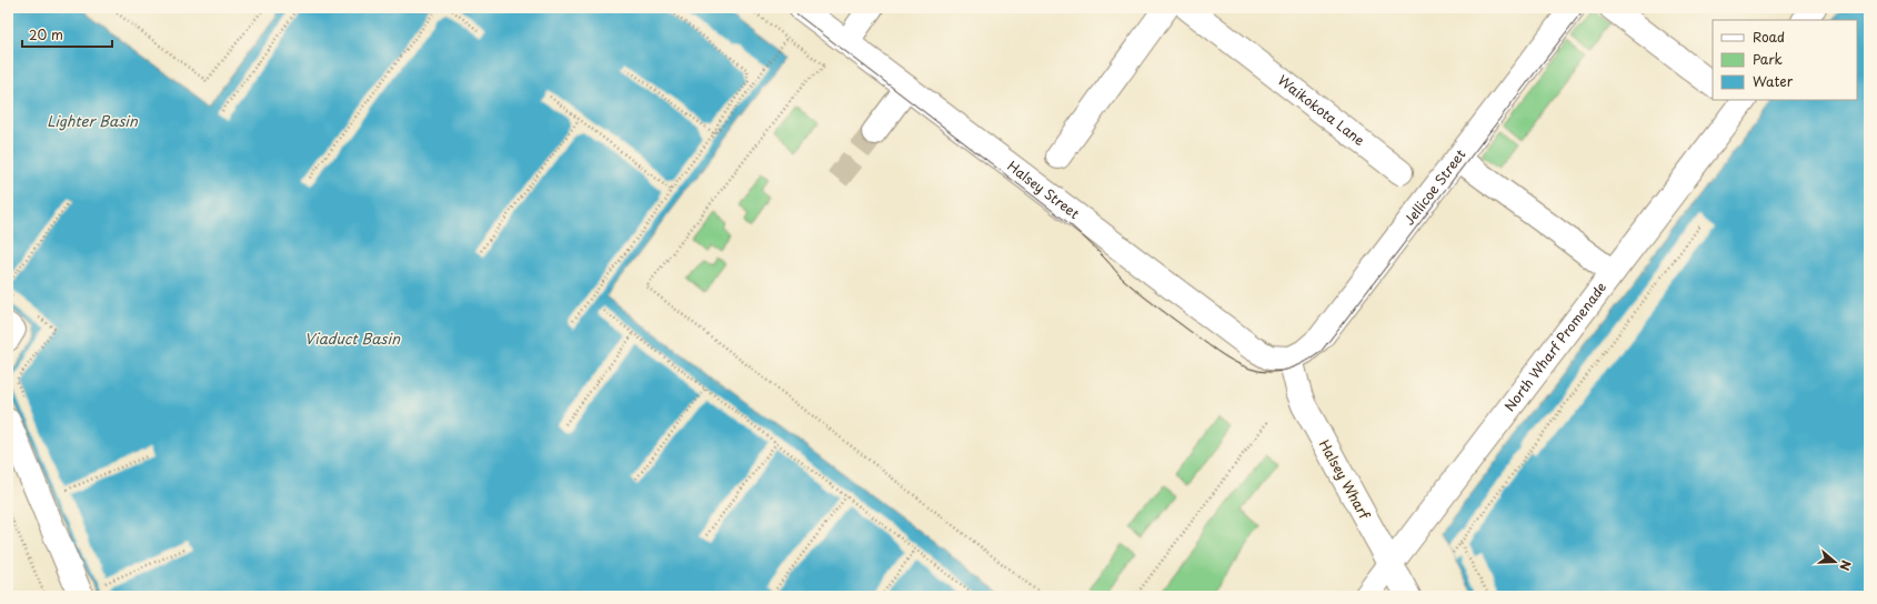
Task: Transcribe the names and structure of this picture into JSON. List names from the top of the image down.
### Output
{
  "streets": {
    "street": [
      "Waikokota Lane",
      "Jellicoe Street",
      "Halsey Street",
      "North Wharf Promenade",
      "Halsey Wharf"
    ]
  },
  "crossings": [
    ["Jellicoe Street", "Halsey Street"],
    ["Jellicoe Street", "Halsey Wharf"],
    ["Halsey Street", "Halsey Wharf"],
    ["North Wharf Promenade", "Halsey Wharf"]
  ],
  "water": ["Lighter Basin", "Viaduct Basin"],
  "legend": ["Road", "Park", "Water"],
  "scale_bar": "20 m",
  "north": "right"
}
